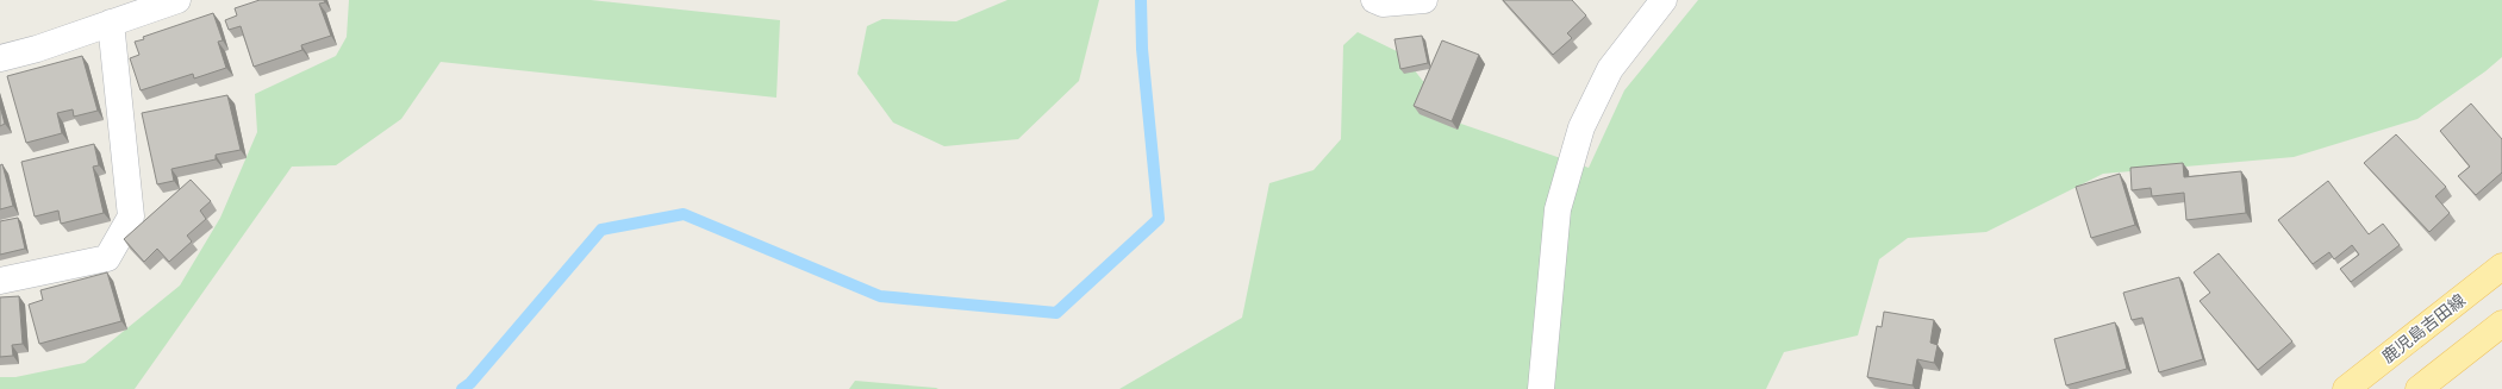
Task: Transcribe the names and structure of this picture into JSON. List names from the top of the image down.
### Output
{
  "streets": {
    "main road": ["鹿児島吉田線"]
  }
}
